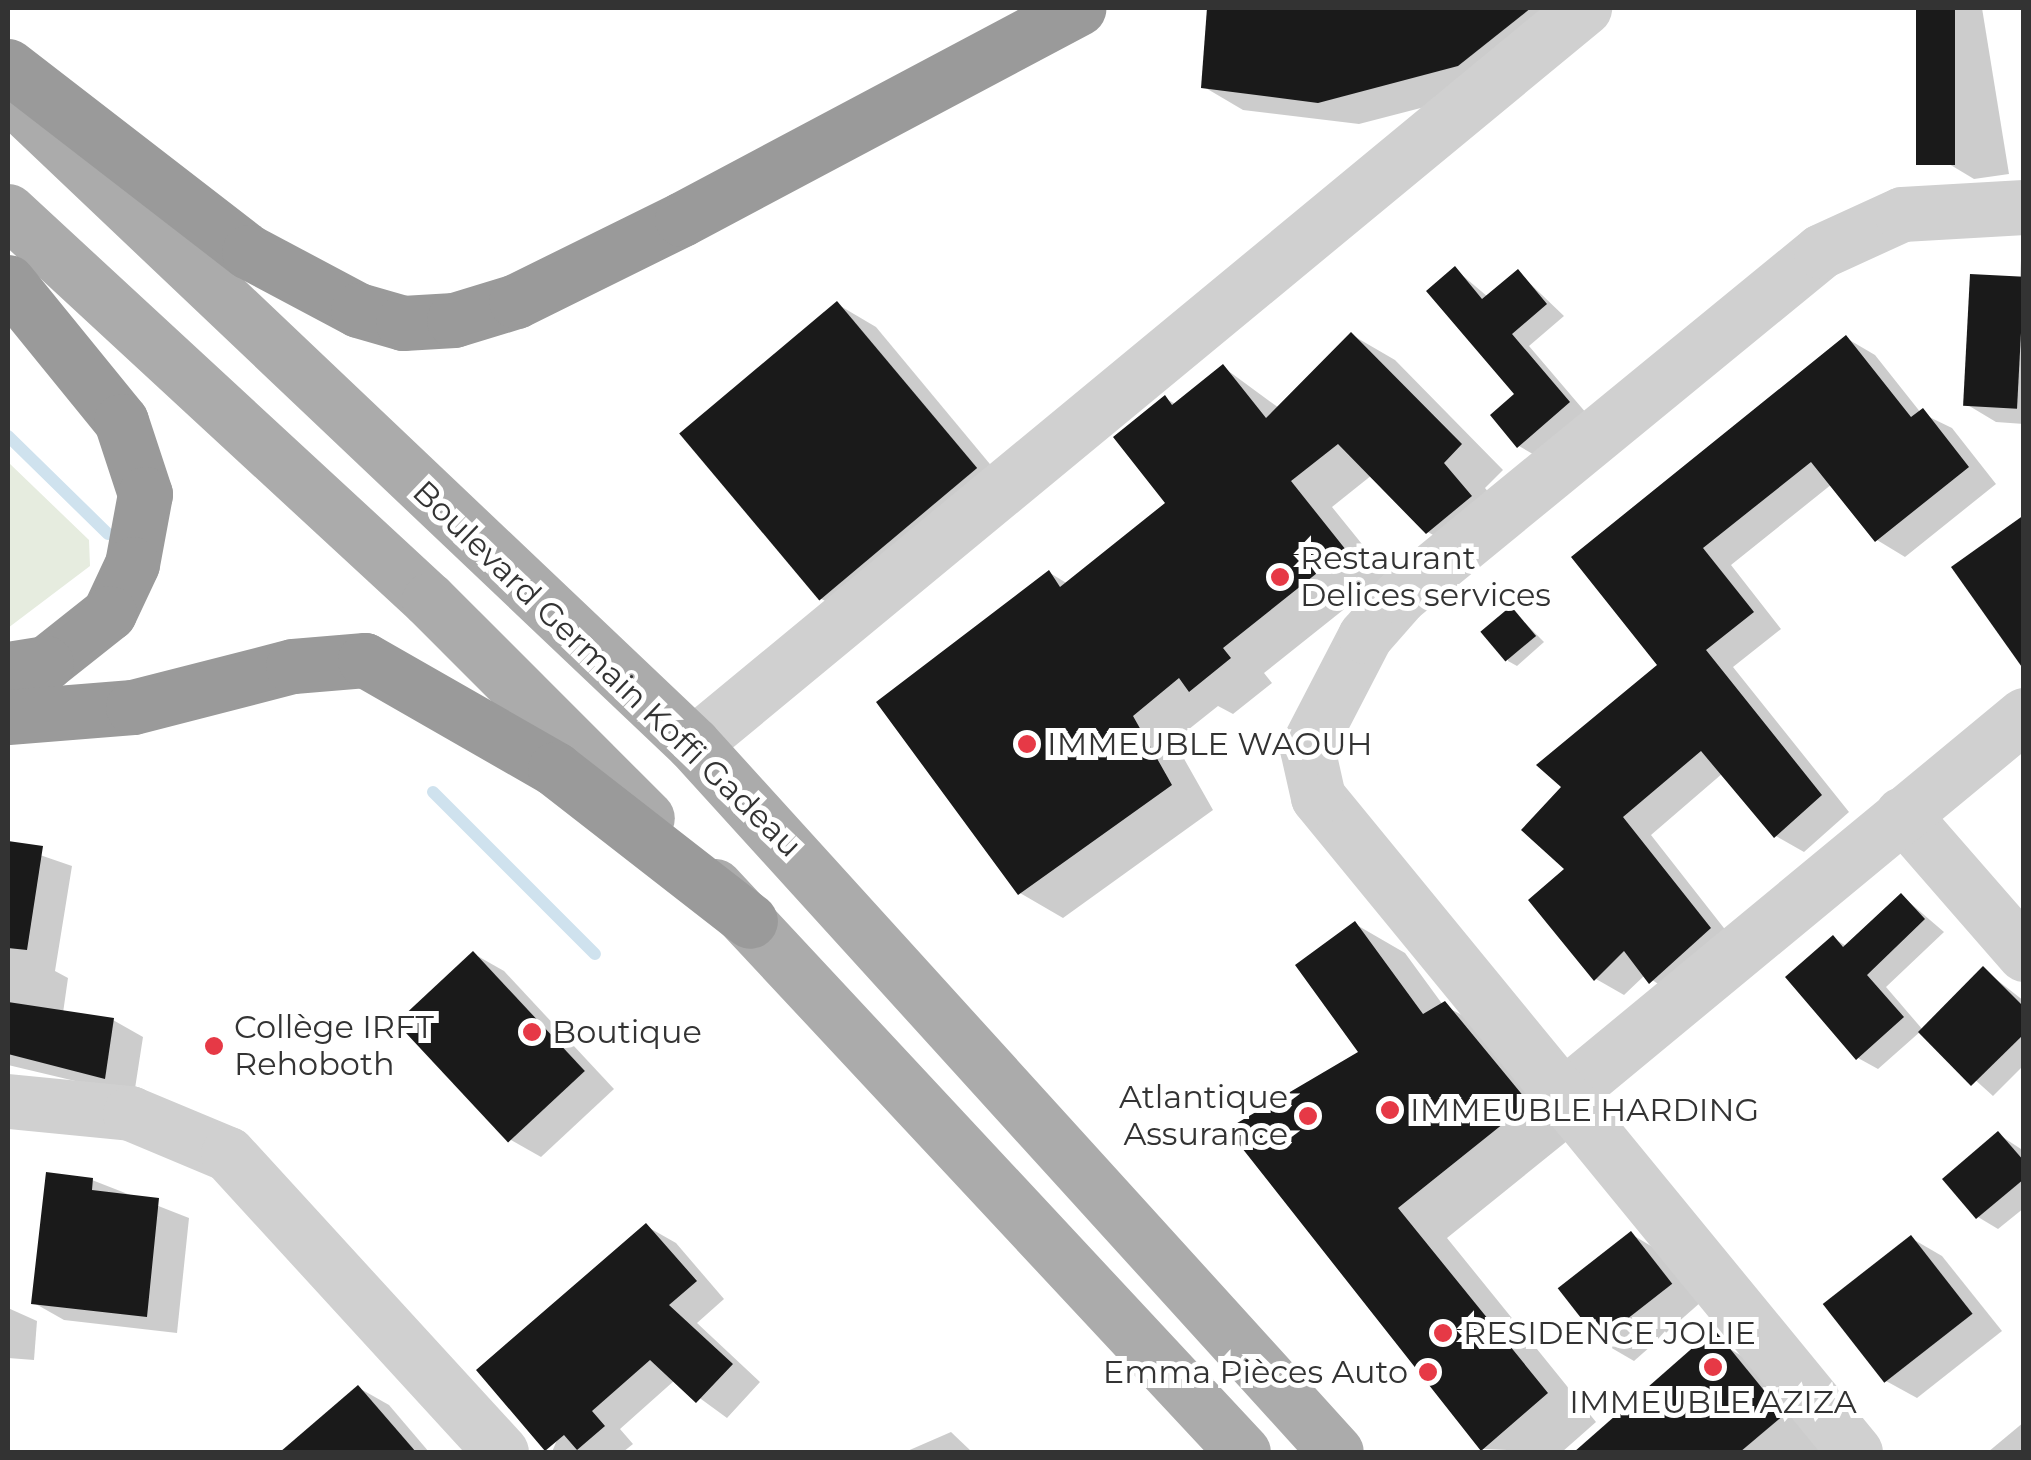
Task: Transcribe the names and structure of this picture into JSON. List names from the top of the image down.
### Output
{
  "streets": {
    "main road": ["Boulevard Germain Koffi Gadeau"]
  },
  "places": [
    "Restaurant Delices services",
    "IMMEUBLE WAOUH",
    "Boutique",
    "Collège IRFT Rehoboth",
    "IMMEUBLE HARDING",
    "Atlantique Assurance",
    "RESIDENCE JOLIE",
    "IMMEUBLE AZIZA",
    "Emma Pièces Auto"
  ]
}
